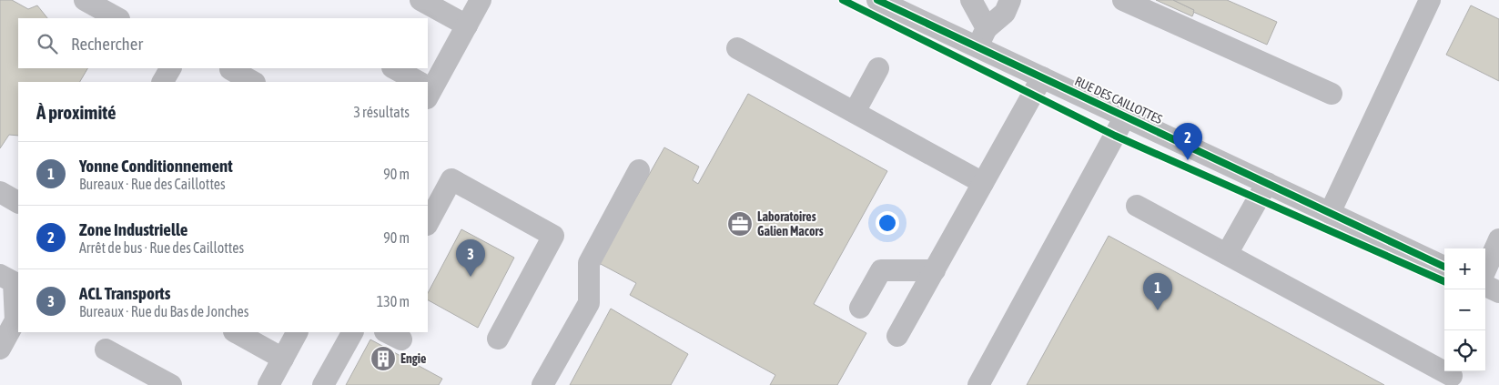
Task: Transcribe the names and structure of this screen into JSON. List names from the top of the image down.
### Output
{
  "streets": {
    "street": ["RUE DES CAILLOTTES"]
  },
  "places": {
    "office": ["Laboratoires Galien Macors"],
    "building": ["Engie"]
  },
  "page": {
    "search": "Rechercher",
    "heading": ["À proximité", "3 résultats"],
    "pins": ["2", "3", "1"],
    "list": [
      {
        "mark": "1",
        "name": "Yonne Conditionnement",
        "note": "Bureaux · Rue des Caillottes",
        "value": "90 m"
      },
      {
        "mark": "2",
        "name": "Zone Industrielle",
        "note": "Arrêt de bus · Rue des Caillottes",
        "value": "90 m"
      },
      {
        "mark": "3",
        "name": "ACL Transports",
        "note": "Bureaux · Rue du Bas de Jonches",
        "value": "130 m"
      }
    ],
    "map_buttons": ["+", "−"]
  }
}
